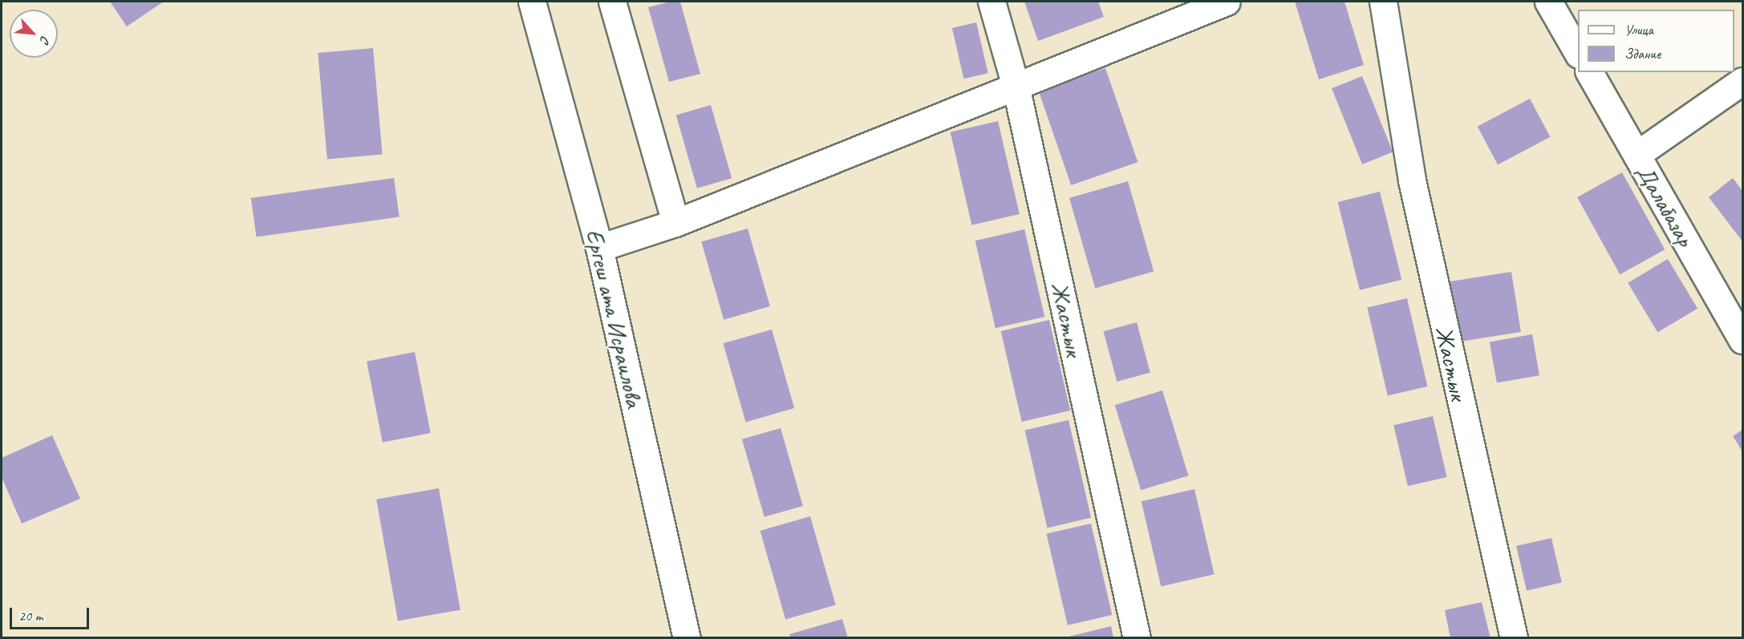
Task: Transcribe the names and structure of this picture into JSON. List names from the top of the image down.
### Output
{
  "streets": {
    "street": ["Далабазар", "Ергеш ата Исраилова", "Жастык"]
  },
  "legend": ["Улица", "Здание"],
  "scale_bar": "20 m",
  "north": "bottom right"
}
